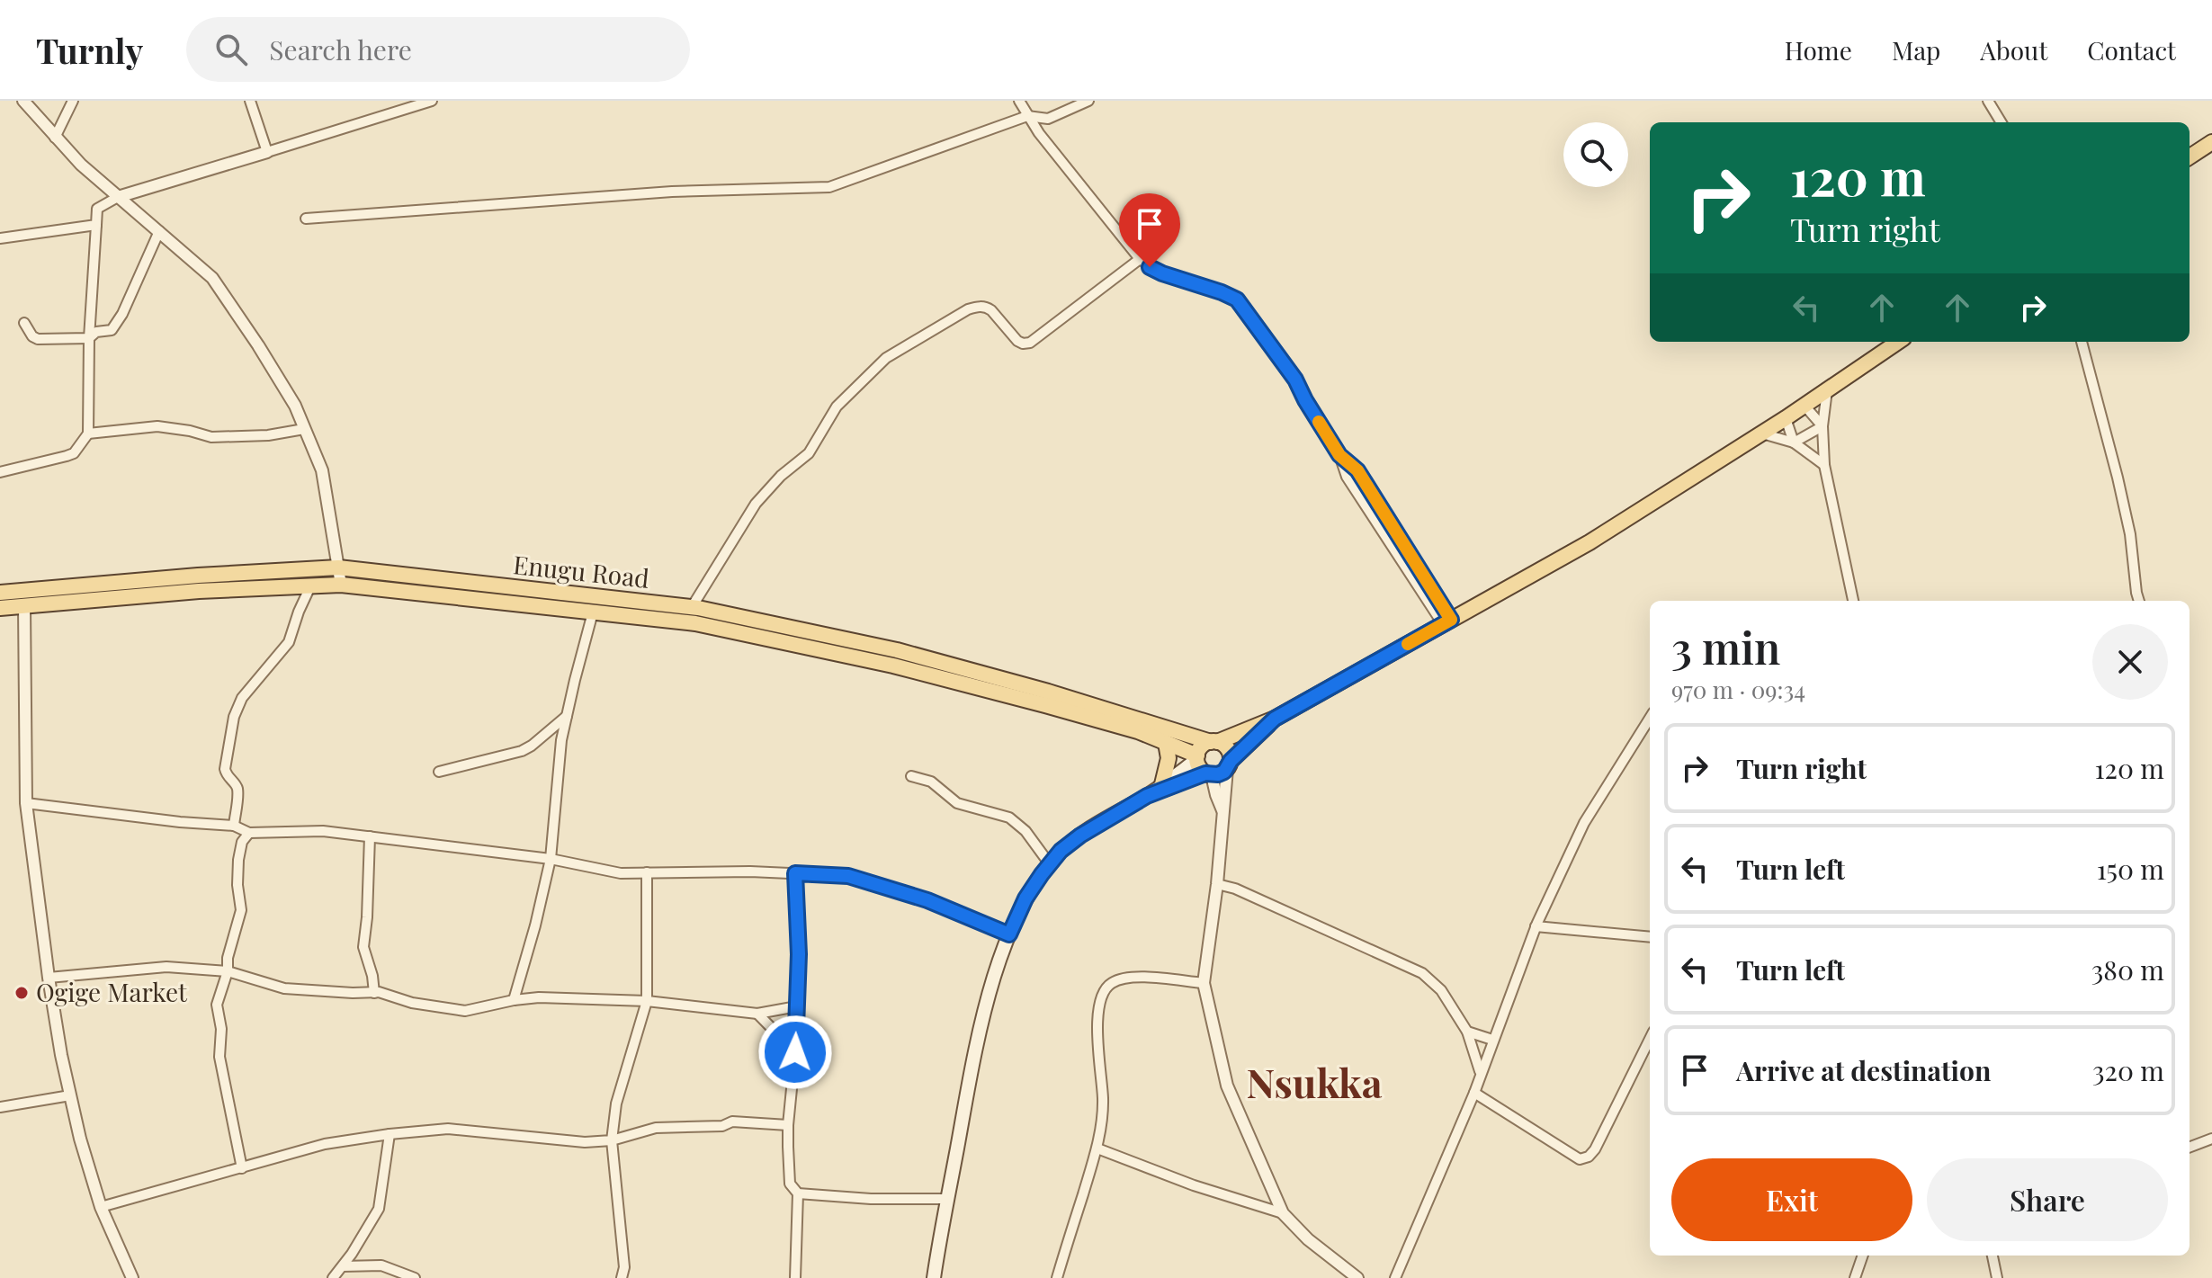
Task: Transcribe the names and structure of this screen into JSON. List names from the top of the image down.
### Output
{
  "streets": {
    "main road": ["Enugu Road"]
  },
  "districts": ["Nsukka"],
  "places": ["Ogige Market"],
  "page": {
    "header": "Turnly",
    "search": "Search here",
    "nav": [
      "Home",
      "Map",
      "About",
      "Contact"
    ],
    "turn": ["120 m", "Turn right"],
    "heading": ["3 min", "970 m · 09:34"],
    "list": [
      {
        "name": "Turn right",
        "value": "120 m"
      },
      {
        "name": "Turn left",
        "value": "150 m"
      },
      {
        "name": "Turn left",
        "value": "380 m"
      },
      {
        "name": "Arrive at destination",
        "value": "320 m"
      }
    ],
    "buttons": ["Exit", "Share"]
  }
}
